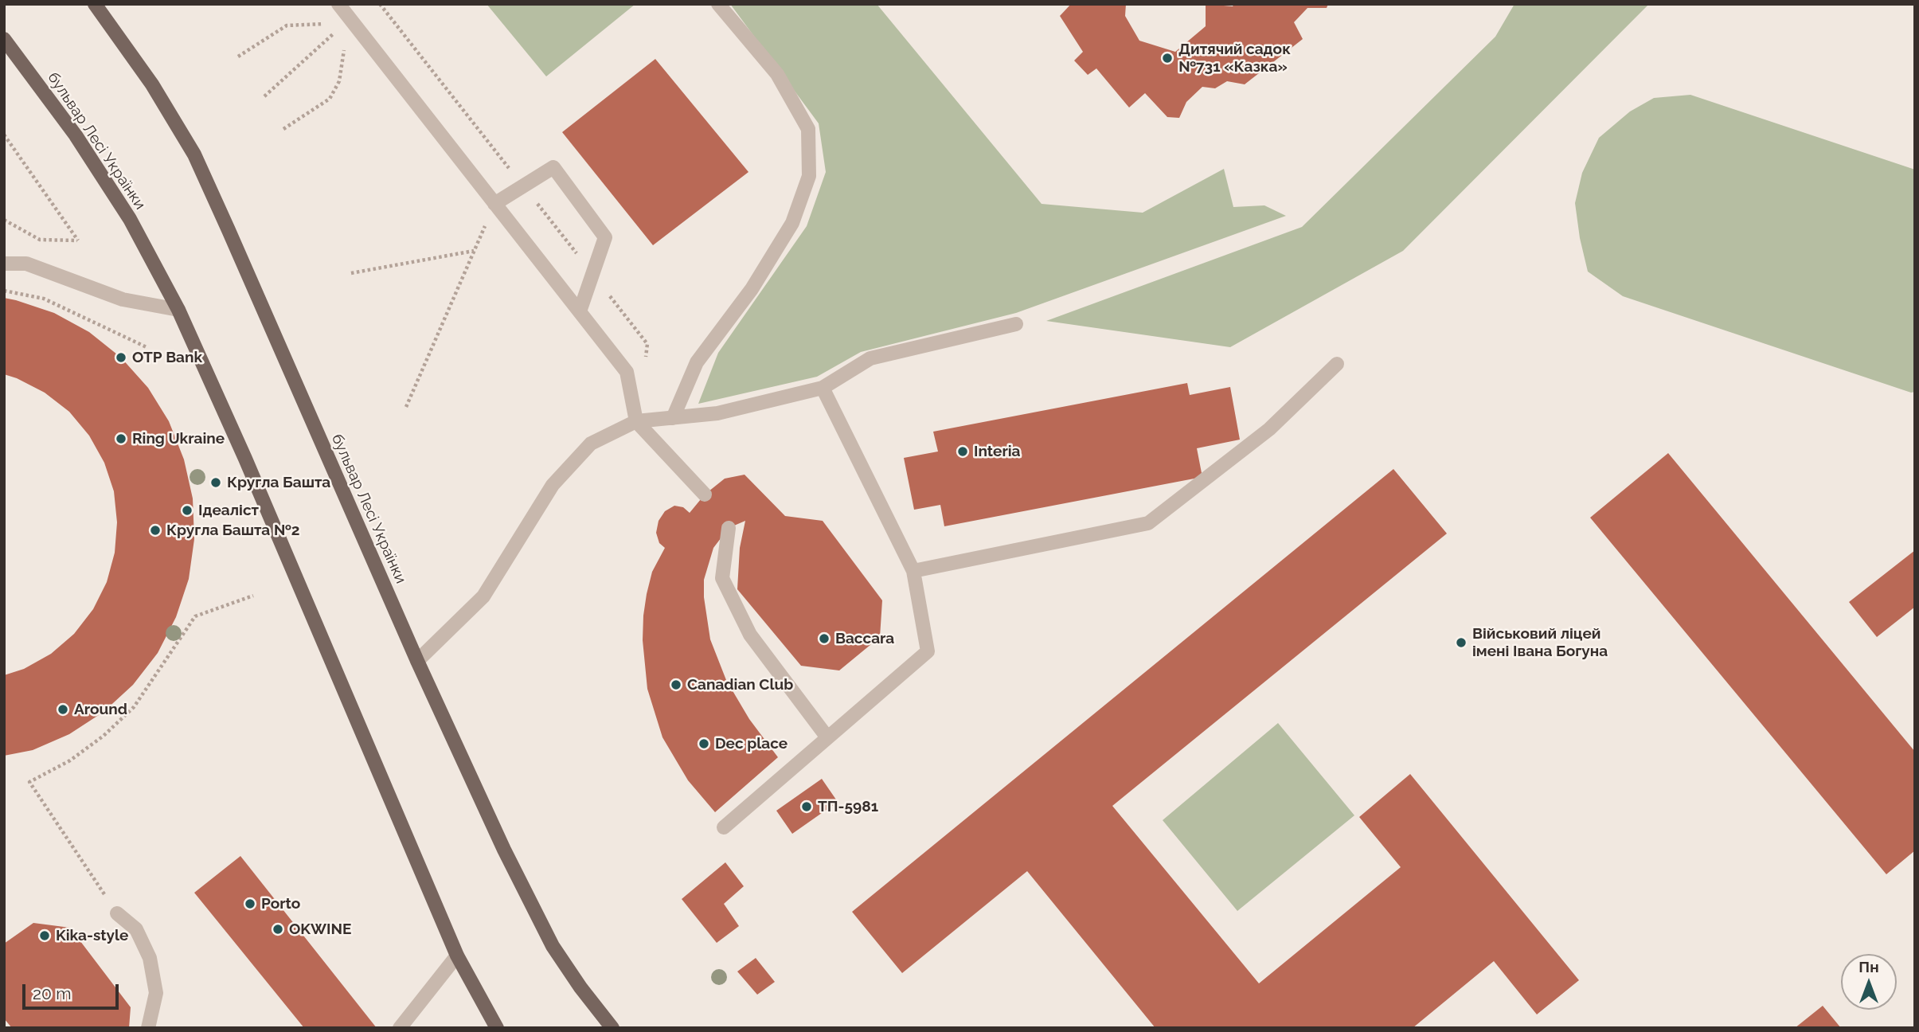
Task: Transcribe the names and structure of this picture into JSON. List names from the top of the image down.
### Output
{
  "streets": {
    "main road": ["бульвар Лесі Українки"]
  },
  "places": [
    "Дитячий садок №731 «Казка»",
    "OTP Bank",
    "Ring Ukraine",
    "Interia",
    "Кругла Башта",
    "Ідеаліст",
    "Кругла Башта №2",
    "Baccara",
    "Військовий ліцей імені Івана Богуна",
    "Canadian Club",
    "Around",
    "Dec place",
    "ТП-5981",
    "Porto",
    "OKWINE",
    "Kika-style"
  ],
  "scale_bar": "20 m",
  "north": "top"
}
